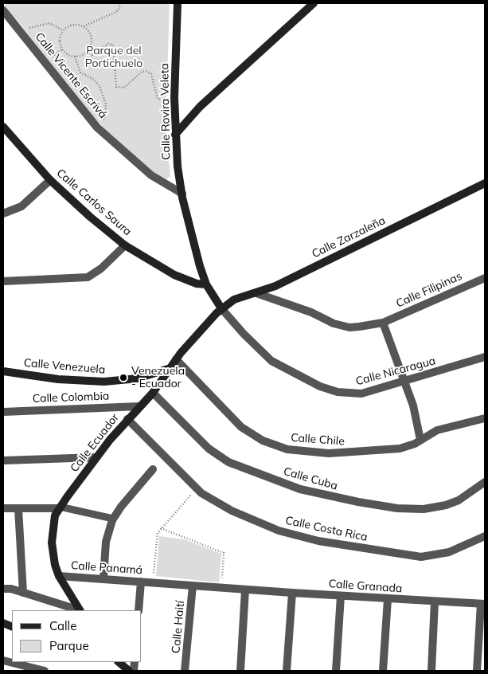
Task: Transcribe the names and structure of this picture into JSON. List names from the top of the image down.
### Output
{
  "streets": {
    "street": [
      "Calle Vicente Escrivá",
      "Calle Rovira Veleta",
      "Calle Carlos Saura",
      "Calle Zarzaleña",
      "Calle Filipinas",
      "Calle Venezuela",
      "Calle Nicaragua",
      "Calle Colombia",
      "Calle Chile",
      "Calle Ecuador",
      "Calle Cuba",
      "Calle Costa Rica",
      "Calle Panamá",
      "Calle Granada",
      "Calle Haití"
    ]
  },
  "crossings": [
    ["Calle Vicente Escrivá", "Calle Rovira Veleta"],
    ["Calle Rovira Veleta", "Calle Carlos Saura"],
    ["Calle Rovira Veleta", "Calle Zarzaleña"],
    ["Calle Rovira Veleta", "Calle Nicaragua"],
    ["Calle Rovira Veleta", "Calle Ecuador"],
    ["Calle Zarzaleña", "Calle Filipinas"],
    ["Calle Zarzaleña", "Calle Nicaragua"],
    ["Calle Zarzaleña", "Calle Ecuador"],
    ["Calle Venezuela", "Calle Ecuador"],
    ["Calle Nicaragua", "Calle Ecuador"],
    ["Calle Colombia", "Calle Ecuador"],
    ["Calle Chile", "Calle Ecuador"],
    ["Calle Ecuador", "Calle Cuba"],
    ["Calle Ecuador", "Calle Costa Rica"],
    ["Calle Ecuador", "Calle Panamá"],
    ["Calle Costa Rica", "Calle Panamá"],
    ["Calle Panamá", "Calle Granada"],
    ["Calle Panamá", "Calle Haití"]
  ],
  "parks": ["Parque del Portichuelo"],
  "places": ["Venezuela - Ecuador"],
  "legend": ["Calle", "Parque"]
}
